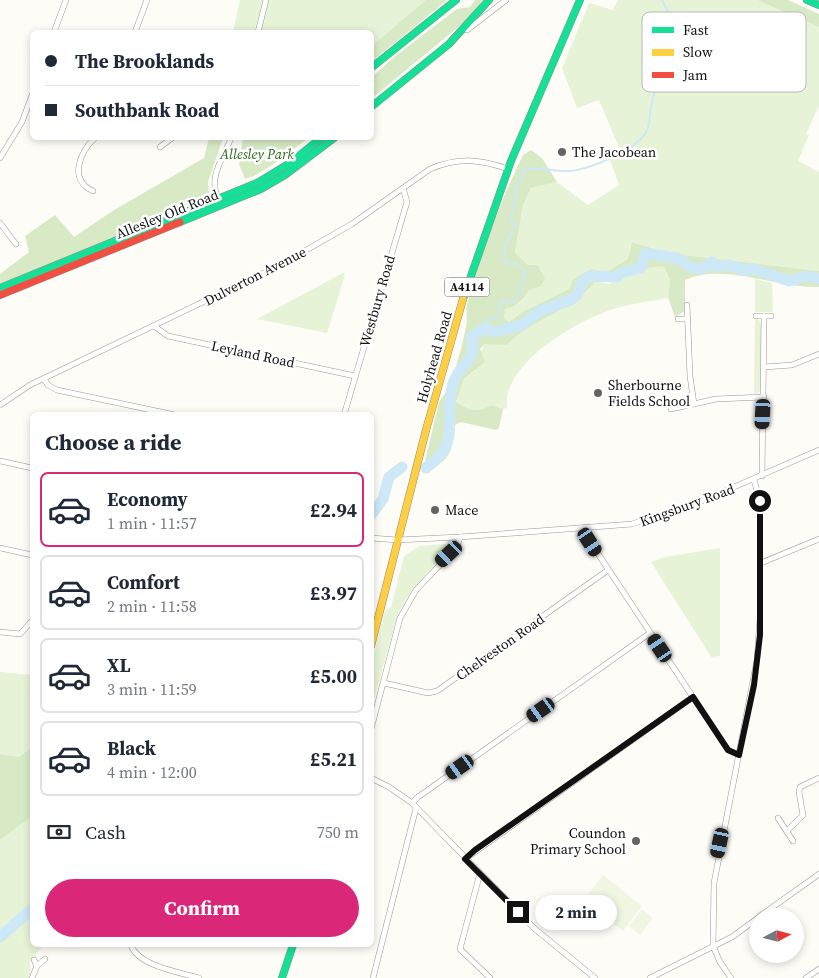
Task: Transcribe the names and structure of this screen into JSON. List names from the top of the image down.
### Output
{
  "streets": {
    "main road": ["Allesley Old Road", "A4114", "Holyhead Road"],
    "street": [
      "Dulverton Avenue",
      "Westbury Road",
      "Leyland Road",
      "Kingsbury Road",
      "Chelveston Road"
    ]
  },
  "crossings": [
    ["Dulverton Avenue", "Westbury Road"],
    ["Dulverton Avenue", "Leyland Road"],
    ["Dulverton Avenue", "Holyhead Road"],
    ["Westbury Road", "Leyland Road"],
    ["Holyhead Road", "Kingsbury Road"]
  ],
  "parks": ["Allesley Park"],
  "places": [
    "The Jacobean",
    "Sherbourne Fields School",
    "Mace",
    "Coundon Primary School"
  ],
  "legend": ["Fast", "Slow", "Jam"],
  "north": "right",
  "page": {
    "banner": ["The Brooklands", "Southbank Road"],
    "heading": "Choose a ride",
    "list": [
      {
        "name": "Economy",
        "note": "1 min · 11:57",
        "value": "£2.94"
      },
      {
        "name": "Comfort",
        "note": "2 min · 11:58",
        "value": "£3.97"
      },
      {
        "name": "XL",
        "note": "3 min · 11:59",
        "value": "£5.00"
      },
      {
        "name": "Black",
        "note": "4 min · 12:00",
        "value": "£5.21"
      }
    ],
    "pay": ["Cash", "750 m"],
    "buttons": "Confirm",
    "bubble": "2 min"
  }
}
